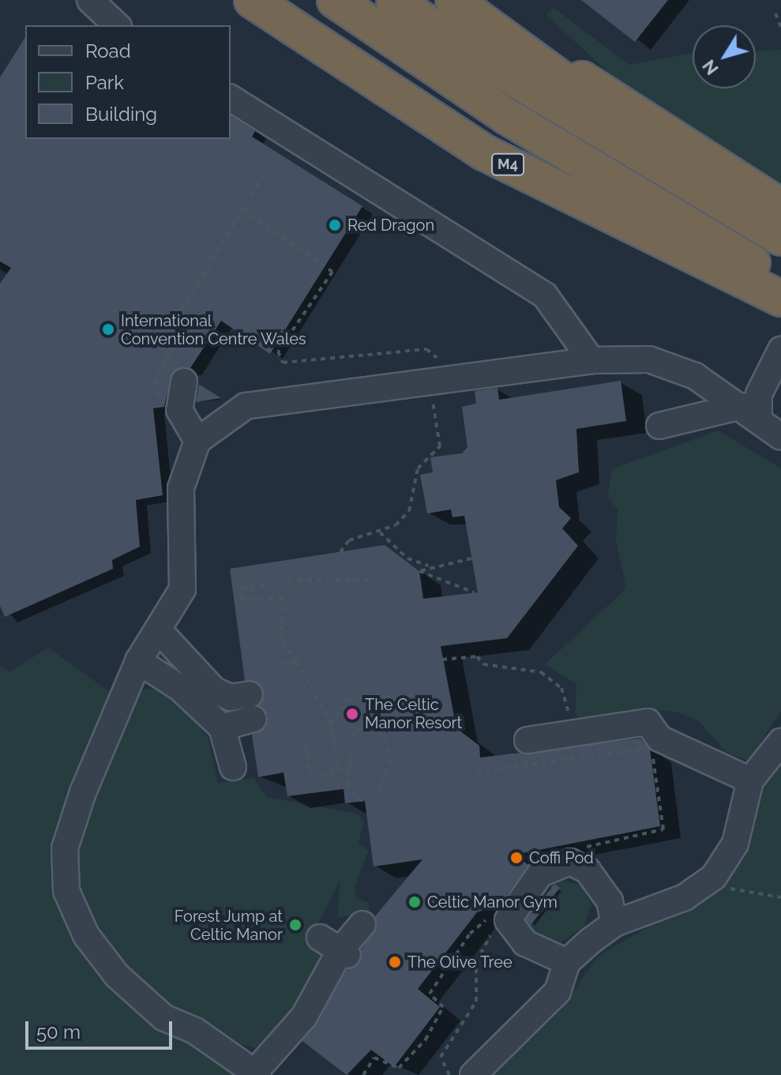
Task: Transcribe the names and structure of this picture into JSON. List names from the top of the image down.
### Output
{
  "streets": {
    "highway": ["M4"]
  },
  "places": [
    "Red Dragon",
    "International Convention Centre Wales",
    "The Celtic Manor Resort",
    "Coffi Pod",
    "Celtic Manor Gym",
    "Forest Jump at Celtic Manor",
    "The Olive Tree"
  ],
  "legend": ["Road", "Park", "Building"],
  "scale_bar": "50 m",
  "north": "bottom left"
}
